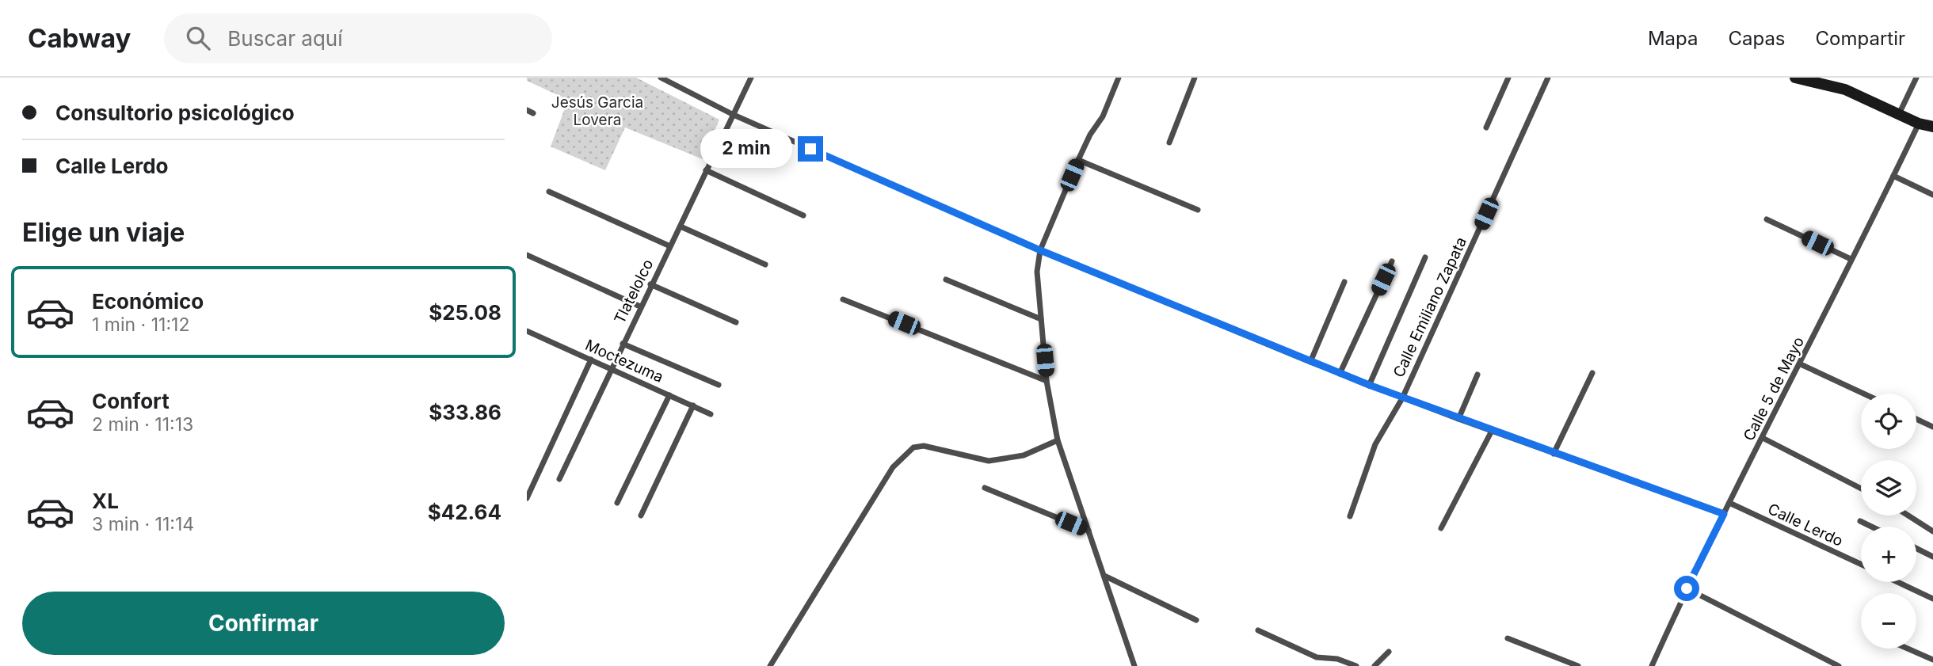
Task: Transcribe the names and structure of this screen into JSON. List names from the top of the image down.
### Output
{
  "streets": {
    "street": [
      "Tlatelolco",
      "Calle Emiliano Zapata",
      "Moctezuma",
      "Calle 5 de Mayo",
      "Calle Lerdo"
    ]
  },
  "crossings": [
    ["Tlatelolco", "Moctezuma"],
    ["Calle 5 de Mayo", "Calle Lerdo"]
  ],
  "parks": ["Jesús Garcia Lovera"],
  "page": {
    "header": "Cabway",
    "search": "Buscar aquí",
    "nav": ["Mapa", "Capas", "Compartir"],
    "banner": ["Consultorio psicológico", "Calle Lerdo"],
    "bubble": "2 min",
    "heading": "Elige un viaje",
    "list": [
      {
        "name": "Económico",
        "note": "1 min · 11:12",
        "value": "$25.08"
      },
      {
        "name": "Confort",
        "note": "2 min · 11:13",
        "value": "$33.86"
      },
      {
        "name": "XL",
        "note": "3 min · 11:14",
        "value": "$42.64"
      }
    ],
    "map_buttons": ["+", "−"],
    "buttons": "Confirmar"
  }
}
